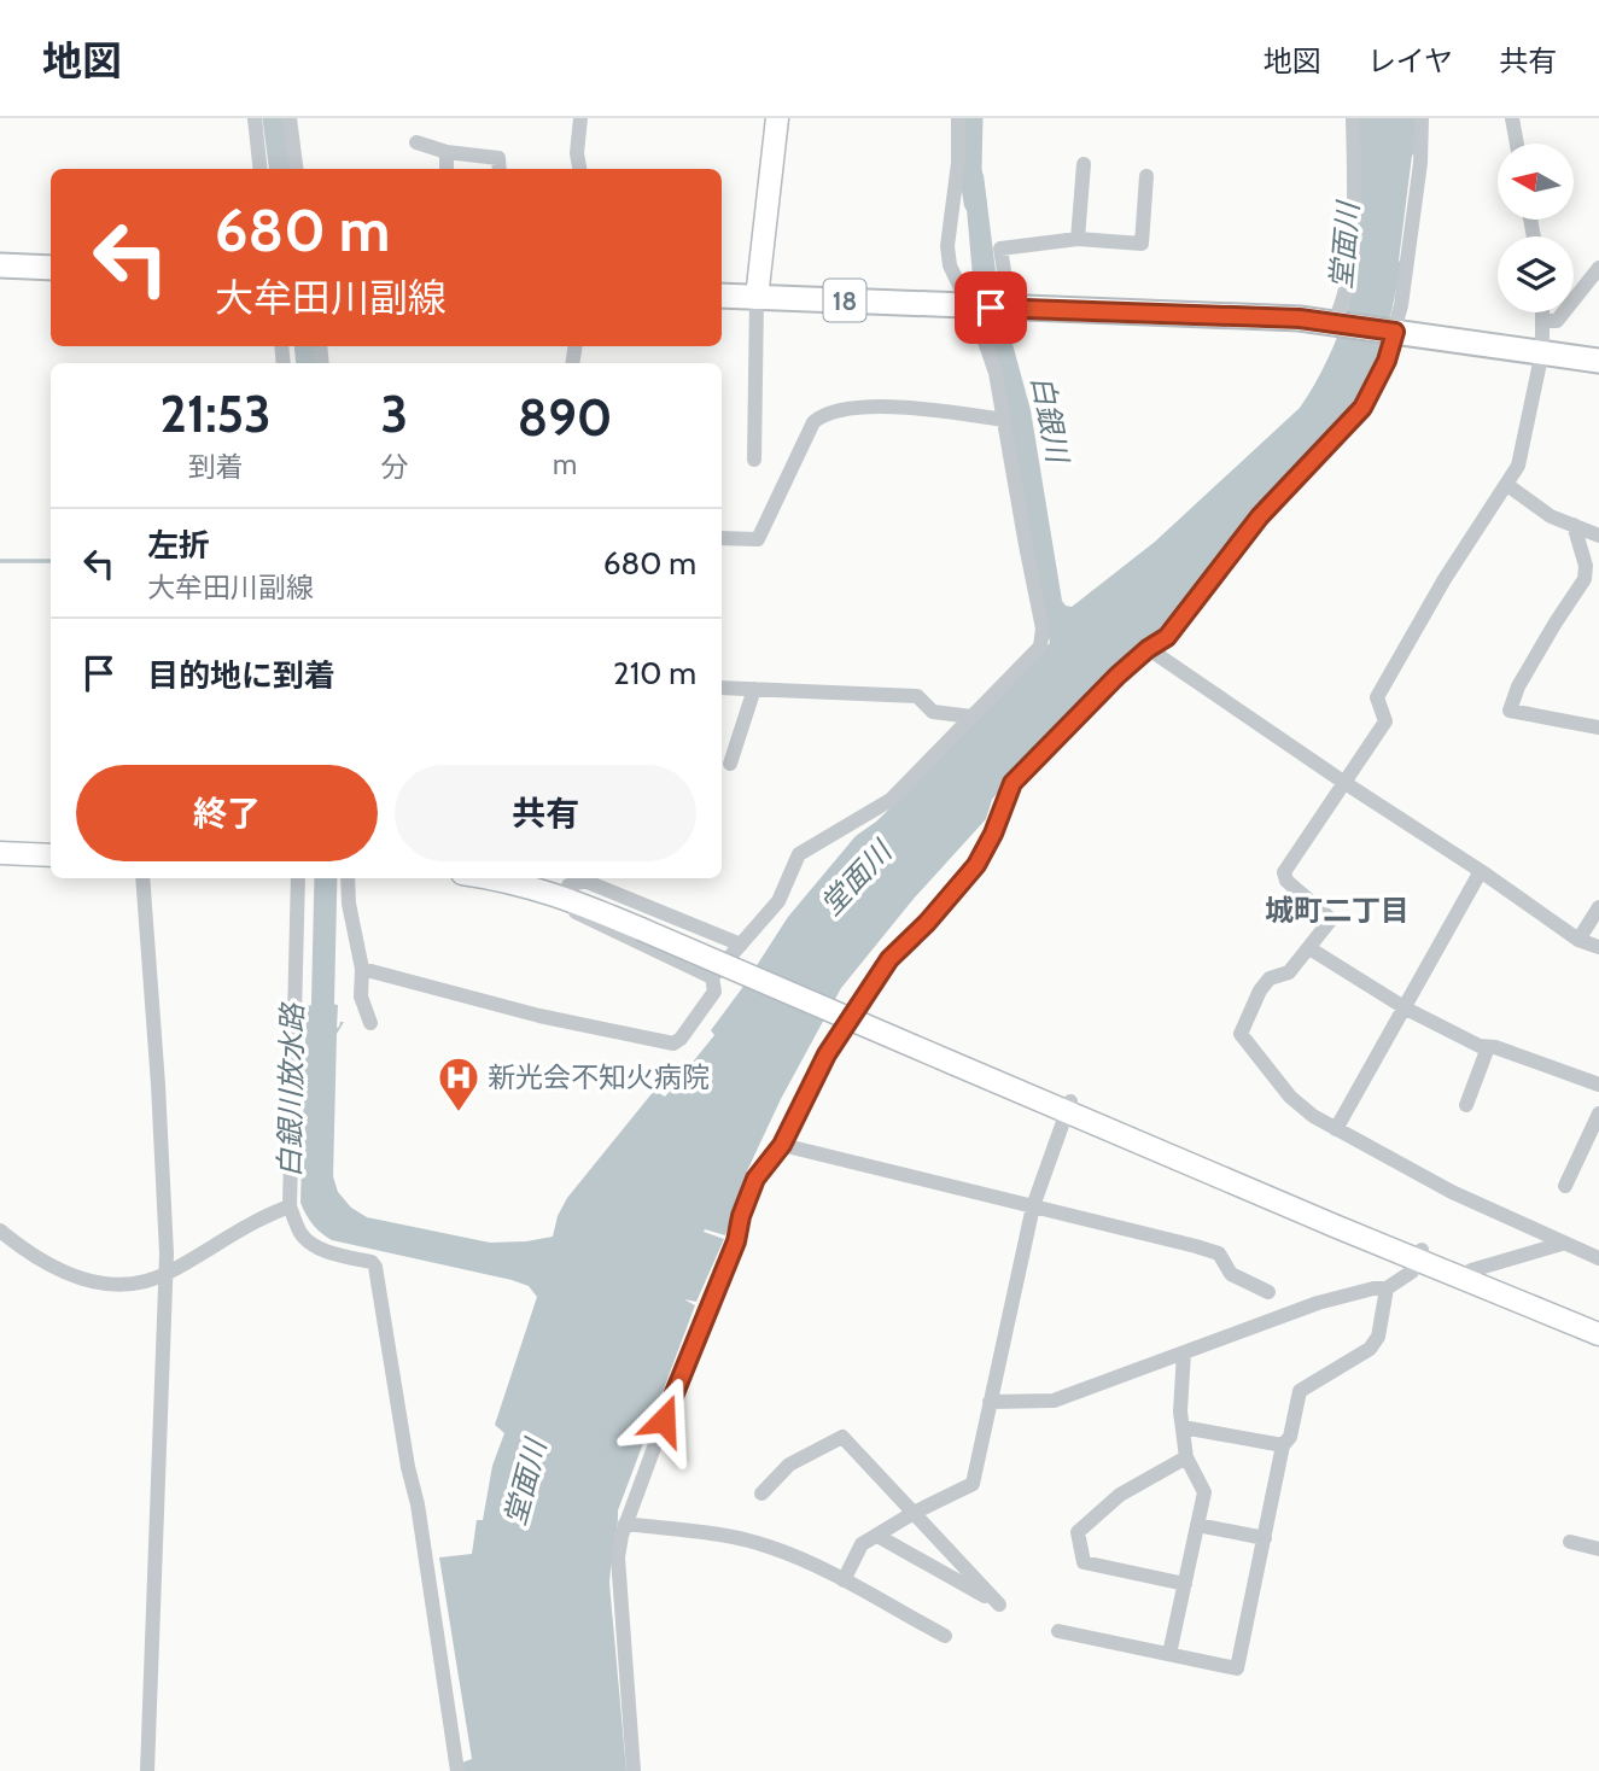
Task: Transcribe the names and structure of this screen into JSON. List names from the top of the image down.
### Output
{
  "streets": {
    "main road": ["18"]
  },
  "districts": ["城町二丁目"],
  "water": ["堂面川", "白銀川", "白銀川放水路"],
  "places": {
    "hospital": ["新光会不知火病院"]
  },
  "north": "left",
  "page": {
    "header": "地図",
    "nav": ["地図", "レイヤ", "共有"],
    "turn": ["680 m", "大牟田川副線"],
    "eta": [
      "21:53",
      "到着",
      "3",
      "分",
      "890",
      "m"
    ],
    "list": [
      {
        "name": "左折",
        "note": "大牟田川副線",
        "value": "680 m"
      },
      {
        "name": "目的地に到着",
        "value": "210 m"
      }
    ],
    "buttons": ["終了", "共有"]
  }
}
